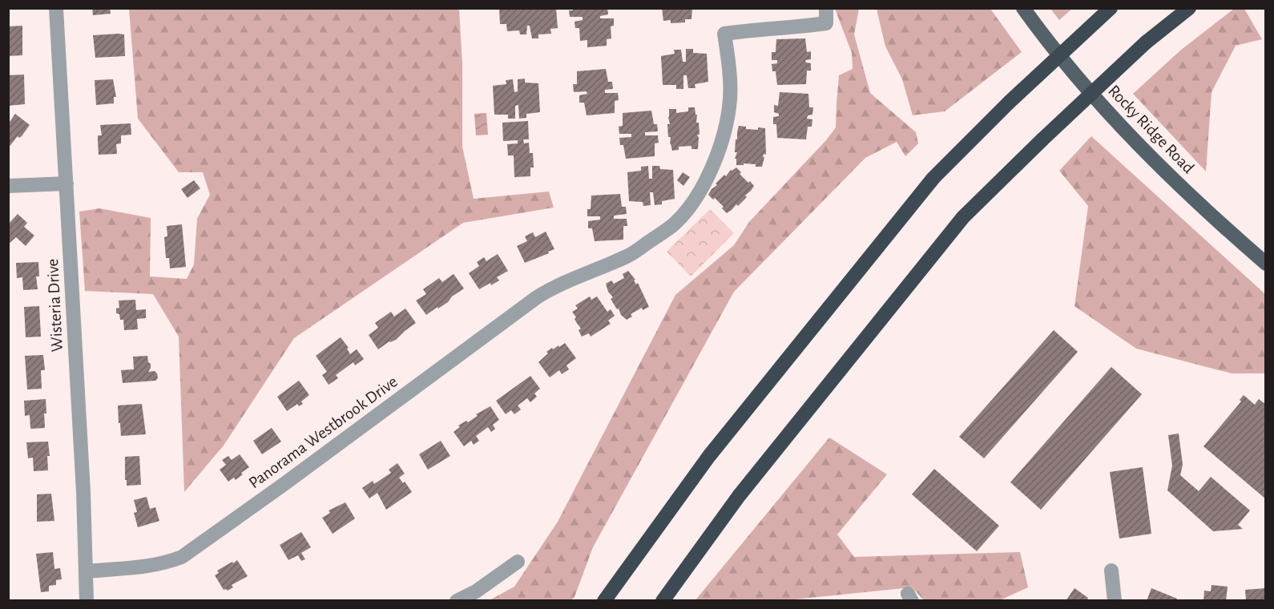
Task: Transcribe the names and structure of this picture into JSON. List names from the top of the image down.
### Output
{
  "streets": {
    "main road": ["Rocky Ridge Road"],
    "street": ["Wisteria Drive", "Panorama Westbrook Drive"]
  },
  "crossings": [
    ["Wisteria Drive", "Panorama Westbrook Drive"]
  ]
}
